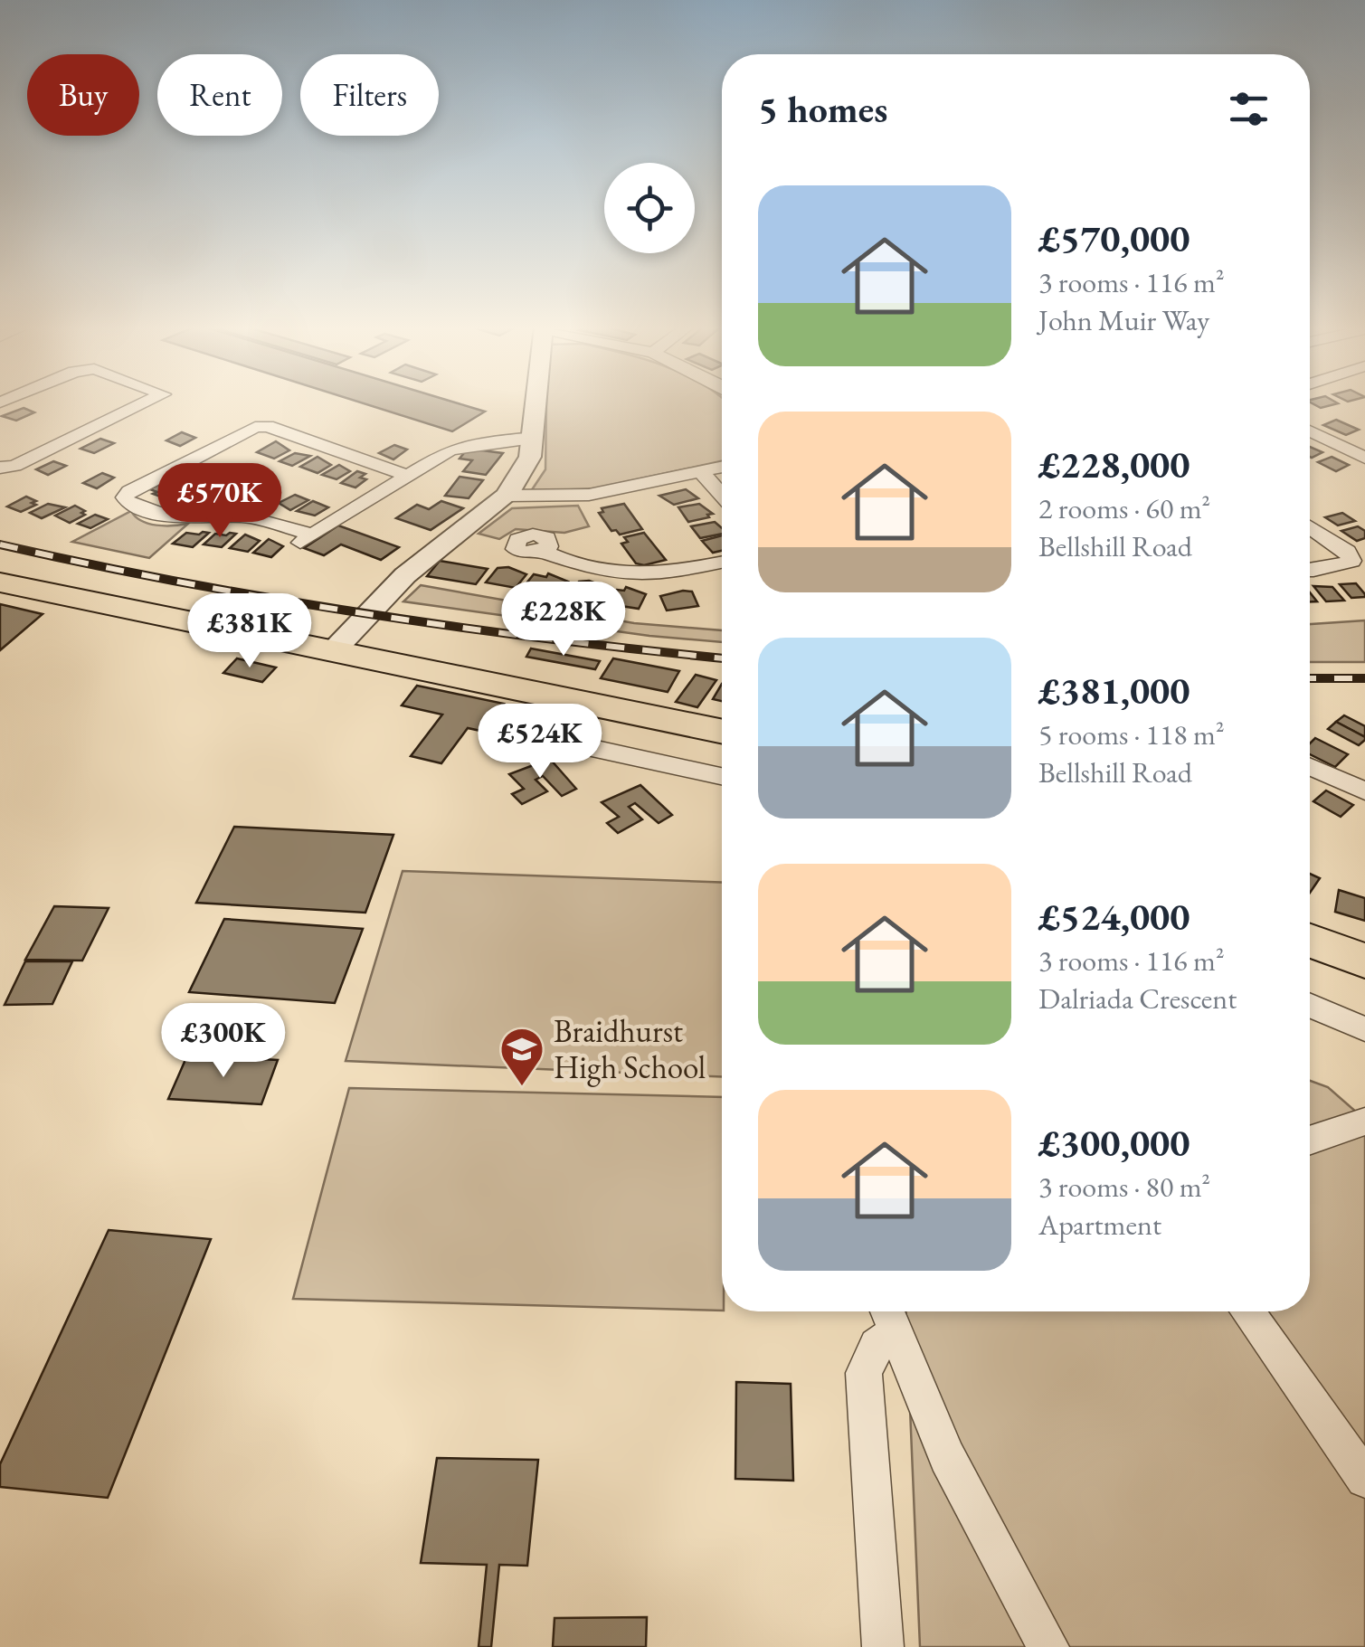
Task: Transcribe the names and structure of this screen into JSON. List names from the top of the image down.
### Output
{
  "places": {
    "school or university": ["Braidhurst High School"]
  },
  "page": {
    "chip": ["Buy", "Rent", "Filters"],
    "heading": "5 homes",
    "list": [
      {
        "name": "£570,000",
        "note": "3 rooms · 116 m² · John Muir Way"
      },
      {
        "name": "£228,000",
        "note": "2 rooms · 60 m² · Bellshill Road"
      },
      {
        "name": "£381,000",
        "note": "5 rooms · 118 m² · Bellshill Road"
      },
      {
        "name": "£524,000",
        "note": "3 rooms · 116 m² · Dalriada Crescent"
      },
      {
        "name": "£300,000",
        "note": "3 rooms · 80 m² · Apartment"
      }
    ],
    "price": [
      "£570K",
      "£228K",
      "£381K",
      "£524K",
      "£300K"
    ]
  }
}
